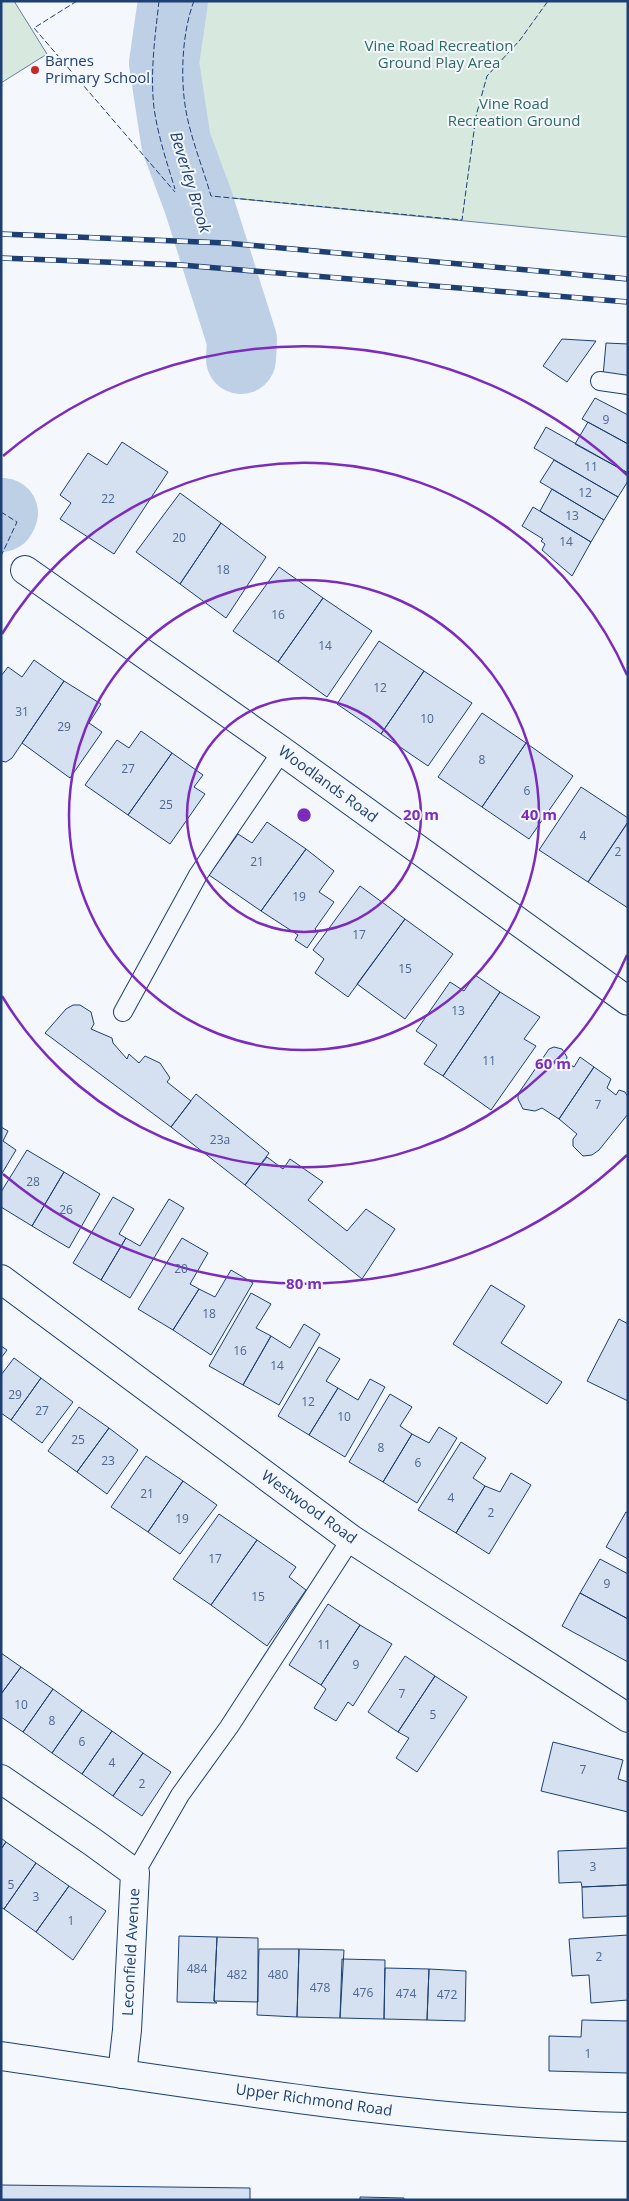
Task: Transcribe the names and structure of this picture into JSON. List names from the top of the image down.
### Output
{
  "streets": {
    "main road": [
      "Woodlands Road",
      "Westwood Road",
      "Leconfield Avenue",
      "Upper Richmond Road"
    ]
  },
  "crossings": [
    ["Leconfield Avenue", "Upper Richmond Road"]
  ],
  "water": ["Beverley Brook"],
  "parks": ["Vine Road Recreation Ground Play Area", "Vine Road Recreation Ground"],
  "places": ["Barnes Primary School"],
  "house_numbers": [
    "9",
    "11",
    "12",
    "22",
    "13",
    "20",
    "14",
    "18",
    "16",
    "14",
    "12",
    "31",
    "10",
    "29",
    "8",
    "27",
    "6",
    "25",
    "4",
    "2",
    "21",
    "19",
    "17",
    "15",
    "13",
    "11",
    "7",
    "23a",
    "28",
    "26",
    "20",
    "18",
    "16",
    "14",
    "29",
    "12",
    "27",
    "10",
    "25",
    "8",
    "23",
    "6",
    "21",
    "4",
    "2",
    "19",
    "17",
    "9",
    "15",
    "11",
    "9",
    "7",
    "10",
    "5",
    "8",
    "6",
    "4",
    "7",
    "2",
    "3",
    "5",
    "3",
    "1",
    "2",
    "484",
    "482",
    "480",
    "478",
    "476",
    "474",
    "472",
    "1"
  ],
  "rings": [
    "20 m",
    "40 m",
    "60 m",
    "80 m"
  ]
}
